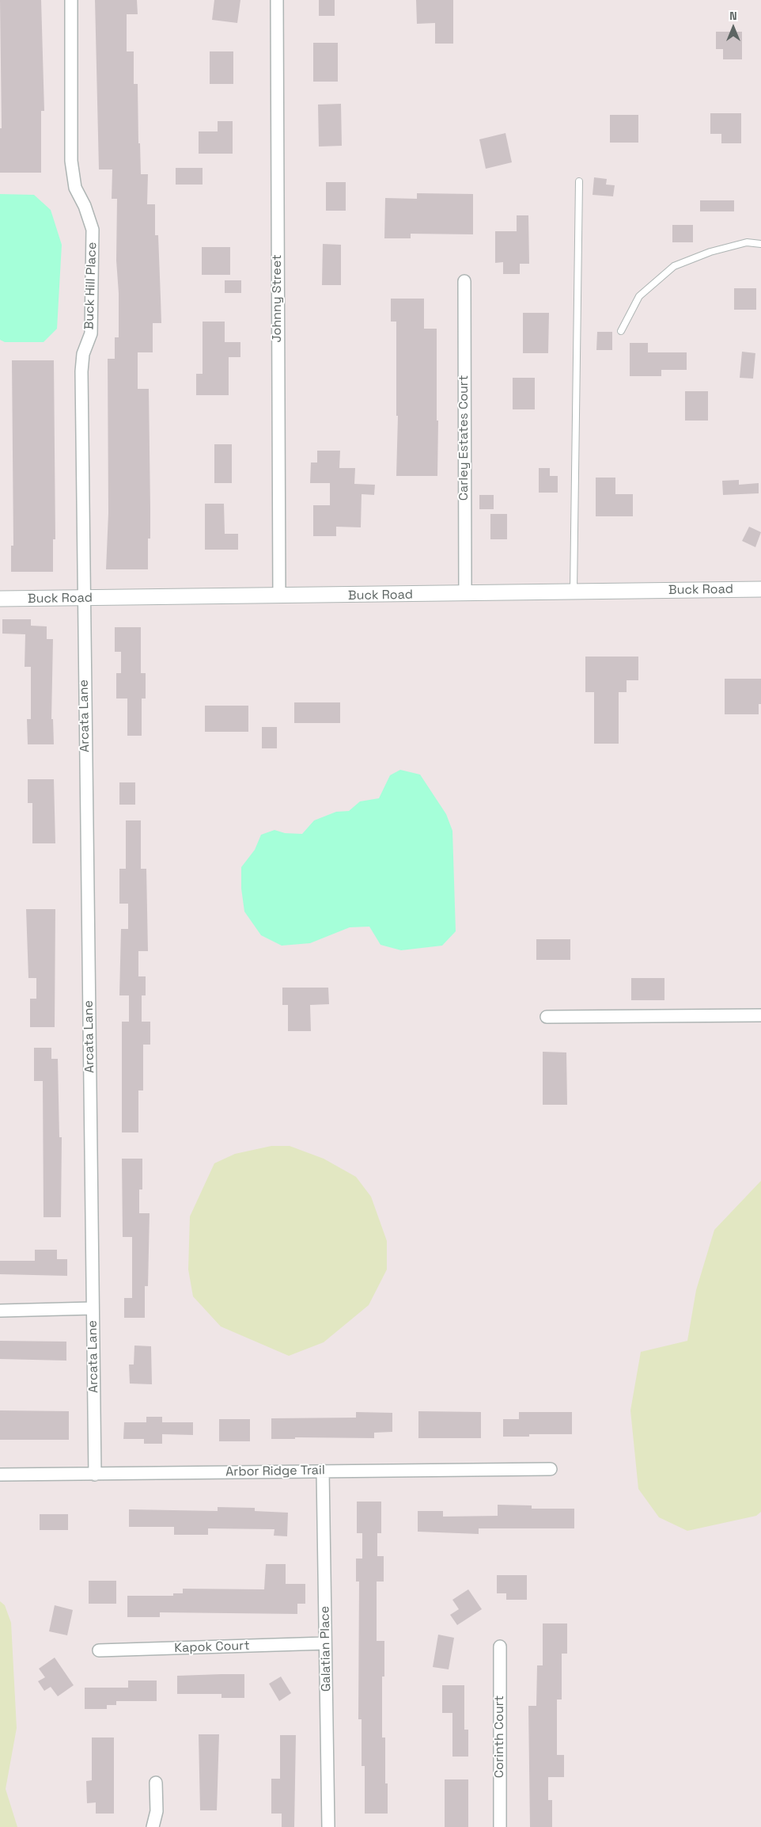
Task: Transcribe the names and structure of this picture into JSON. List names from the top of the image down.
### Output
{
  "streets": {
    "street": [
      "Buck Hill Place",
      "Johnny Street",
      "Carley Estates Court",
      "Buck Road",
      "Arcata Lane",
      "Arbor Ridge Trail",
      "Kapok Court",
      "Galatian Place",
      "Corinth Court"
    ]
  },
  "crossings": [
    ["Buck Hill Place", "Buck Road"],
    ["Buck Hill Place", "Arcata Lane"],
    ["Johnny Street", "Buck Road"],
    ["Carley Estates Court", "Buck Road"],
    ["Buck Road", "Arcata Lane"],
    ["Arcata Lane", "Arbor Ridge Trail"],
    ["Arbor Ridge Trail", "Galatian Place"],
    ["Kapok Court", "Galatian Place"]
  ],
  "north": "top"
}
